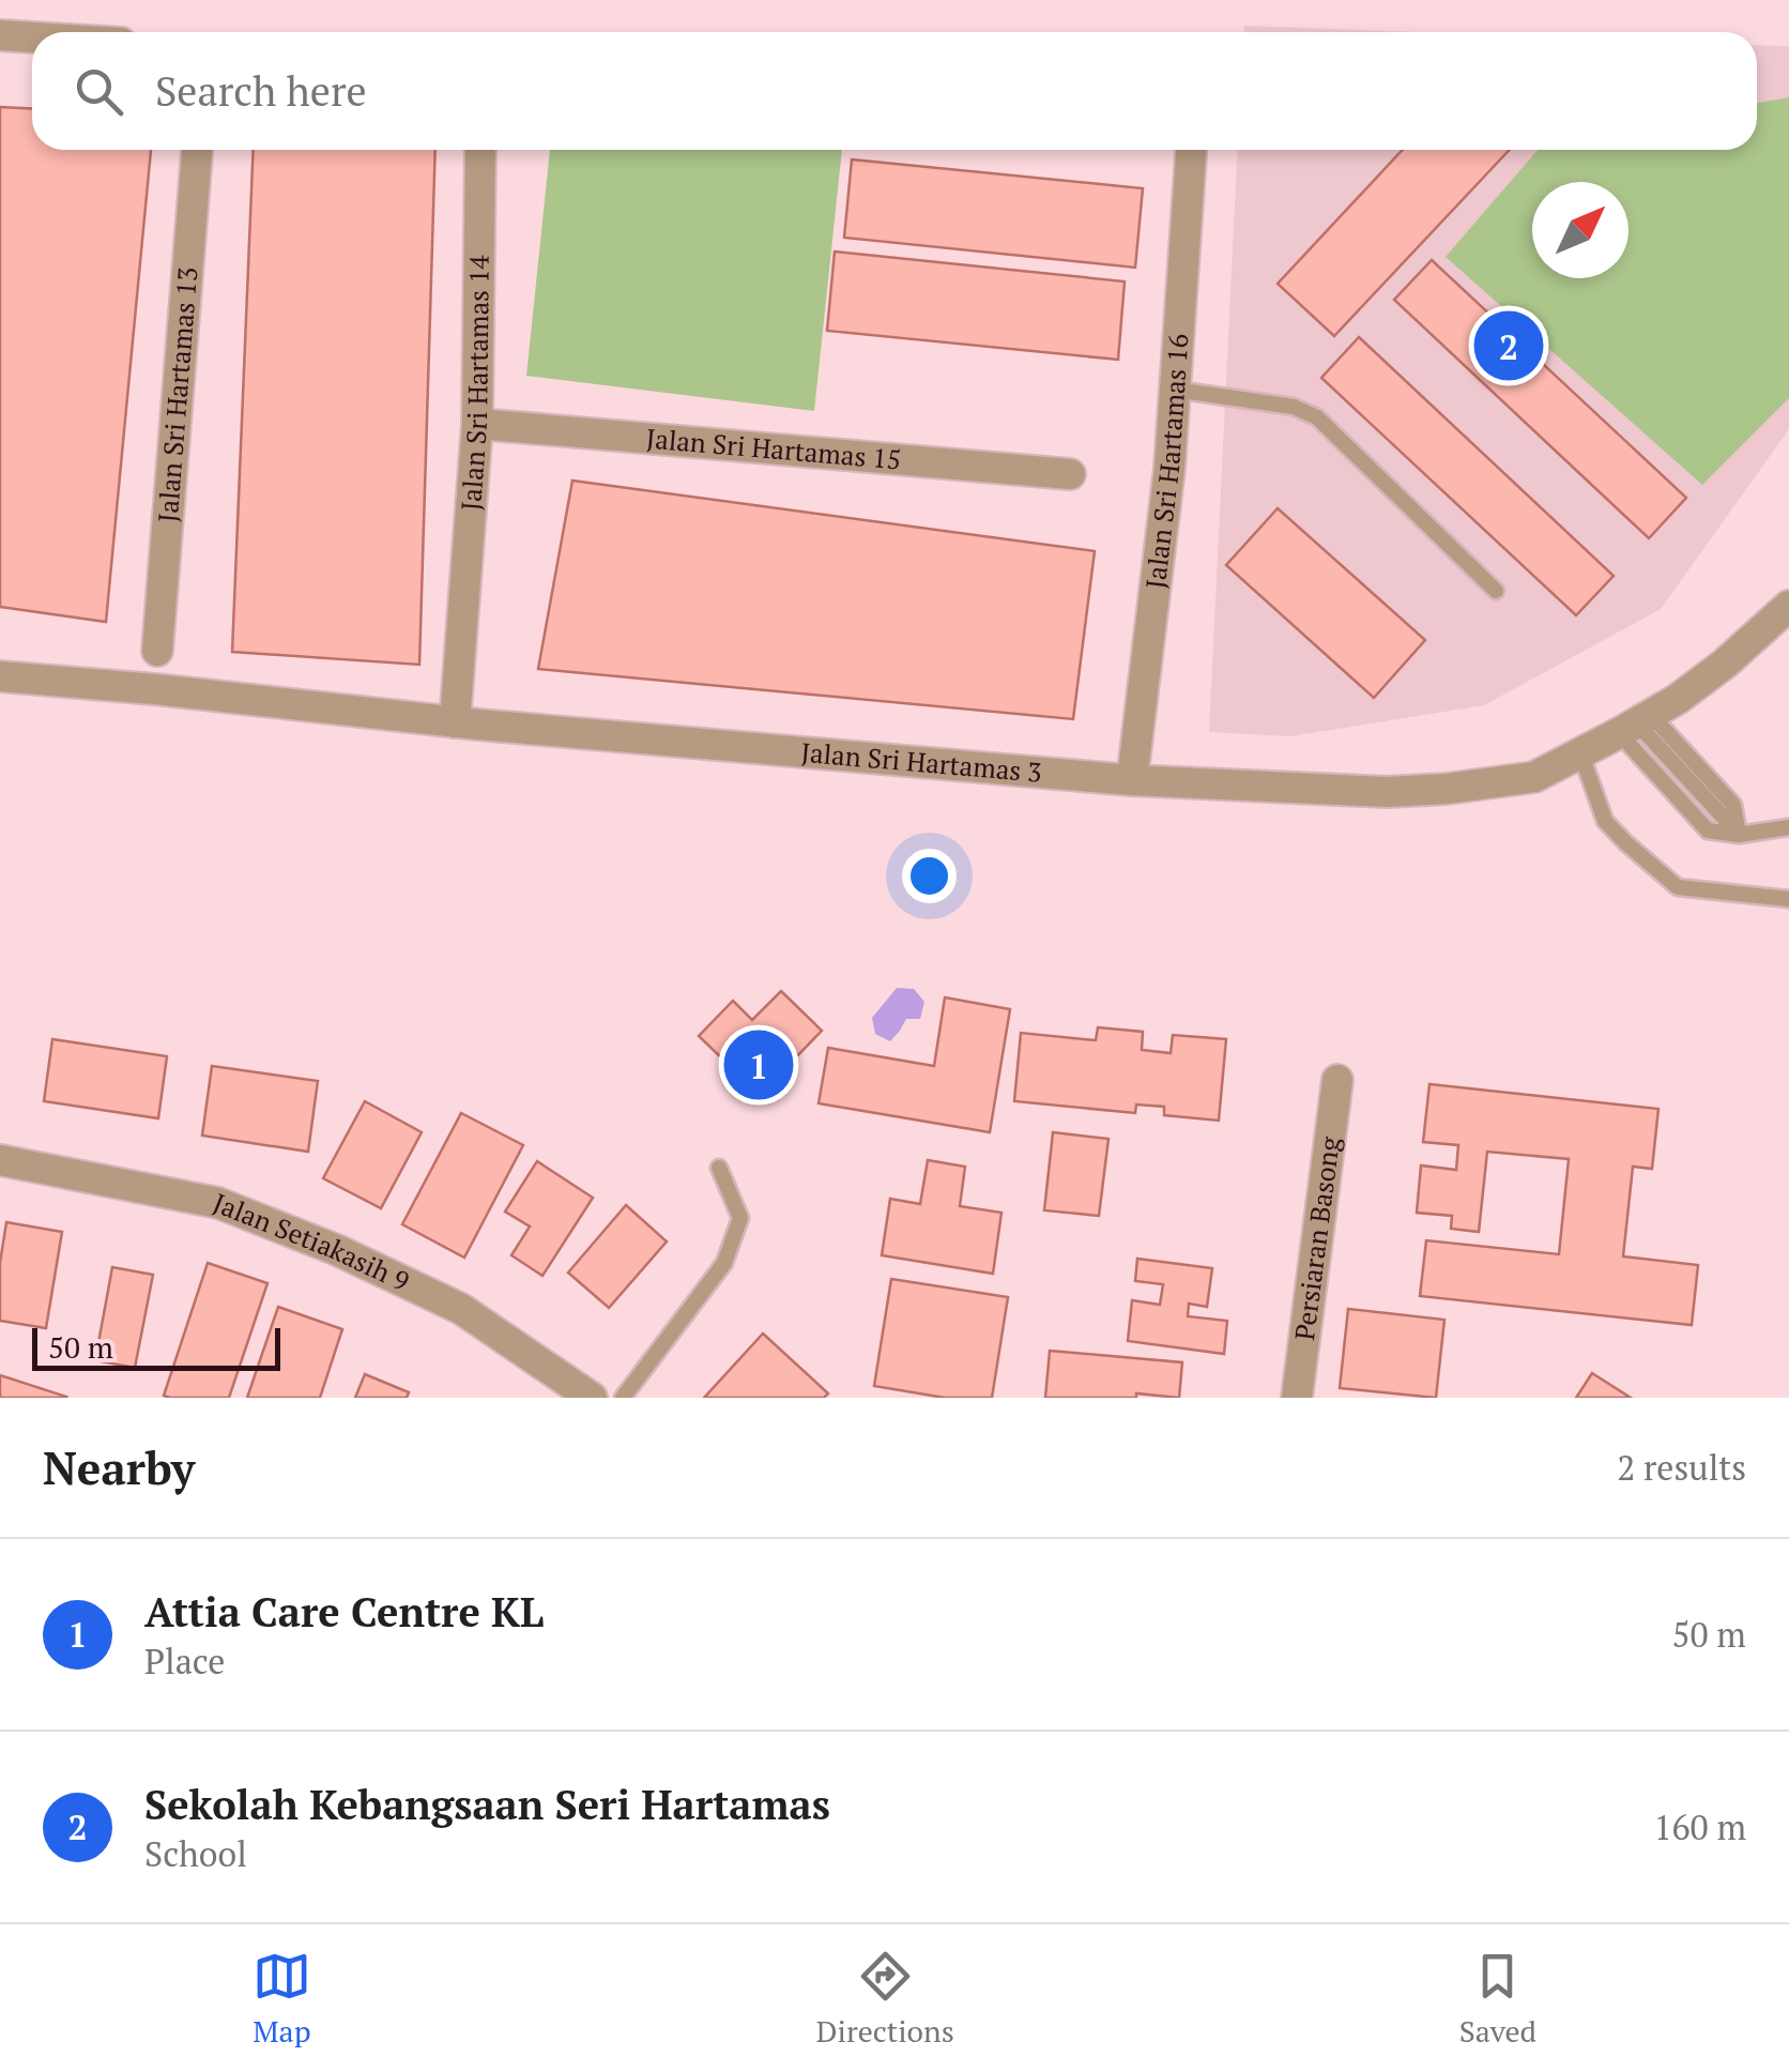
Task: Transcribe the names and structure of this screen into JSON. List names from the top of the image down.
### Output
{
  "streets": {
    "street": [
      "Jalan Sri Hartamas 14",
      "Jalan Sri Hartamas 13",
      "Jalan Sri Hartamas 15",
      "Jalan Sri Hartamas 16",
      "Jalan Sri Hartamas 3",
      "Persiaran Basong",
      "Jalan Setiakasih 9"
    ]
  },
  "crossings": [
    ["Jalan Sri Hartamas 14", "Jalan Sri Hartamas 15"],
    ["Jalan Sri Hartamas 14", "Jalan Sri Hartamas 3"],
    ["Jalan Sri Hartamas 16", "Jalan Sri Hartamas 3"]
  ],
  "scale_bar": "50 m",
  "north": "top right",
  "page": {
    "search": "Search here",
    "pins": ["2", "1"],
    "scale": "50 m",
    "heading": ["Nearby", "2 results"],
    "list": [
      {
        "mark": "1",
        "name": "Attia Care Centre KL",
        "note": "Place",
        "value": "50 m"
      },
      {
        "mark": "2",
        "name": "Sekolah Kebangsaan Seri Hartamas",
        "note": "School",
        "value": "160 m"
      }
    ],
    "nav": ["Map", "Directions", "Saved"]
  }
}
